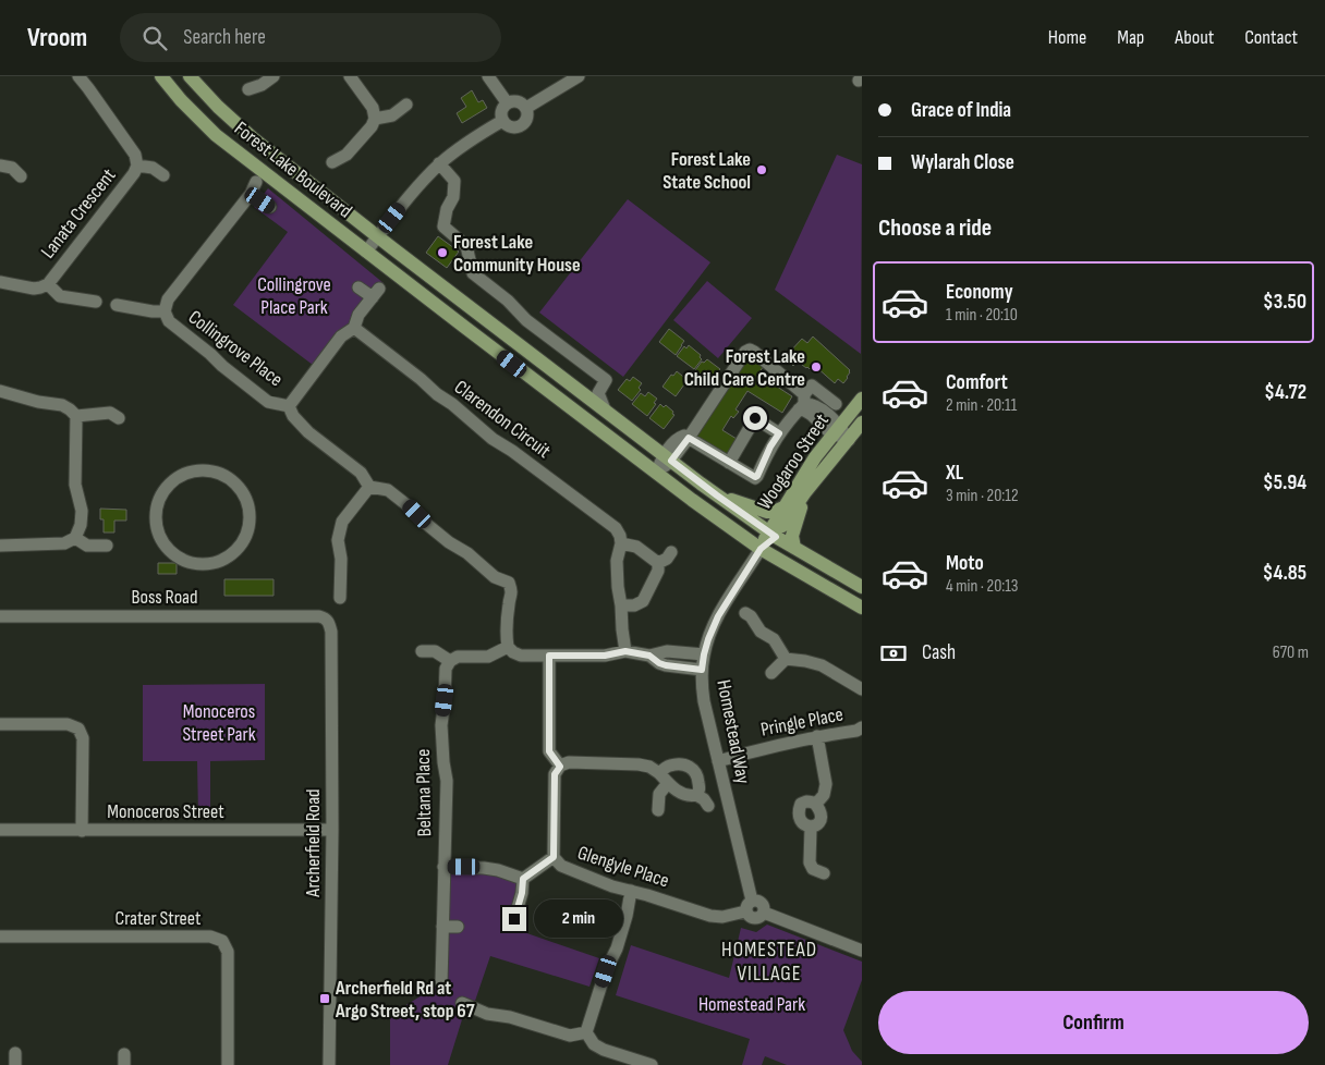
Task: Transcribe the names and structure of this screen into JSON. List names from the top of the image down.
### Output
{
  "streets": {
    "main road": ["Forest Lake Boulevard", "Woogaroo Street"],
    "street": [
      "Lanata Crescent",
      "Collingrove Place",
      "Clarendon Circuit",
      "Boss Road",
      "Pringle Place",
      "Homestead Way",
      "Beltana Place",
      "Monoceros Street",
      "Archerfield Road",
      "Glengyle Place",
      "Crater Street"
    ]
  },
  "crossings": [
    ["Forest Lake Boulevard", "Woogaroo Street"],
    ["Forest Lake Boulevard", "Homestead Way"],
    ["Woogaroo Street", "Homestead Way"],
    ["Boss Road", "Archerfield Road"],
    ["Pringle Place", "Homestead Way"],
    ["Homestead Way", "Glengyle Place"],
    ["Monoceros Street", "Archerfield Road"]
  ],
  "districts": ["HOMESTEAD VILLAGE"],
  "parks": ["Collingrove Place Park", "Monoceros Street Park", "Homestead Park"],
  "places": {
    "other": ["Forest Lake State School", "Forest Lake Community House", "Forest Lake Child Care Centre"],
    "transit": ["Archerfield Rd at Argo Street, stop 67"]
  },
  "page": {
    "header": "Vroom",
    "search": "Search here",
    "nav": [
      "Home",
      "Map",
      "About",
      "Contact"
    ],
    "banner": ["Grace of India", "Wylarah Close"],
    "heading": "Choose a ride",
    "list": [
      {
        "name": "Economy",
        "note": "1 min · 20:10",
        "value": "$3.50"
      },
      {
        "name": "Comfort",
        "note": "2 min · 20:11",
        "value": "$4.72"
      },
      {
        "name": "XL",
        "note": "3 min · 20:12",
        "value": "$5.94"
      },
      {
        "name": "Moto",
        "note": "4 min · 20:13",
        "value": "$4.85"
      }
    ],
    "pay": ["Cash", "670 m"],
    "bubble": "2 min",
    "buttons": "Confirm"
  }
}
